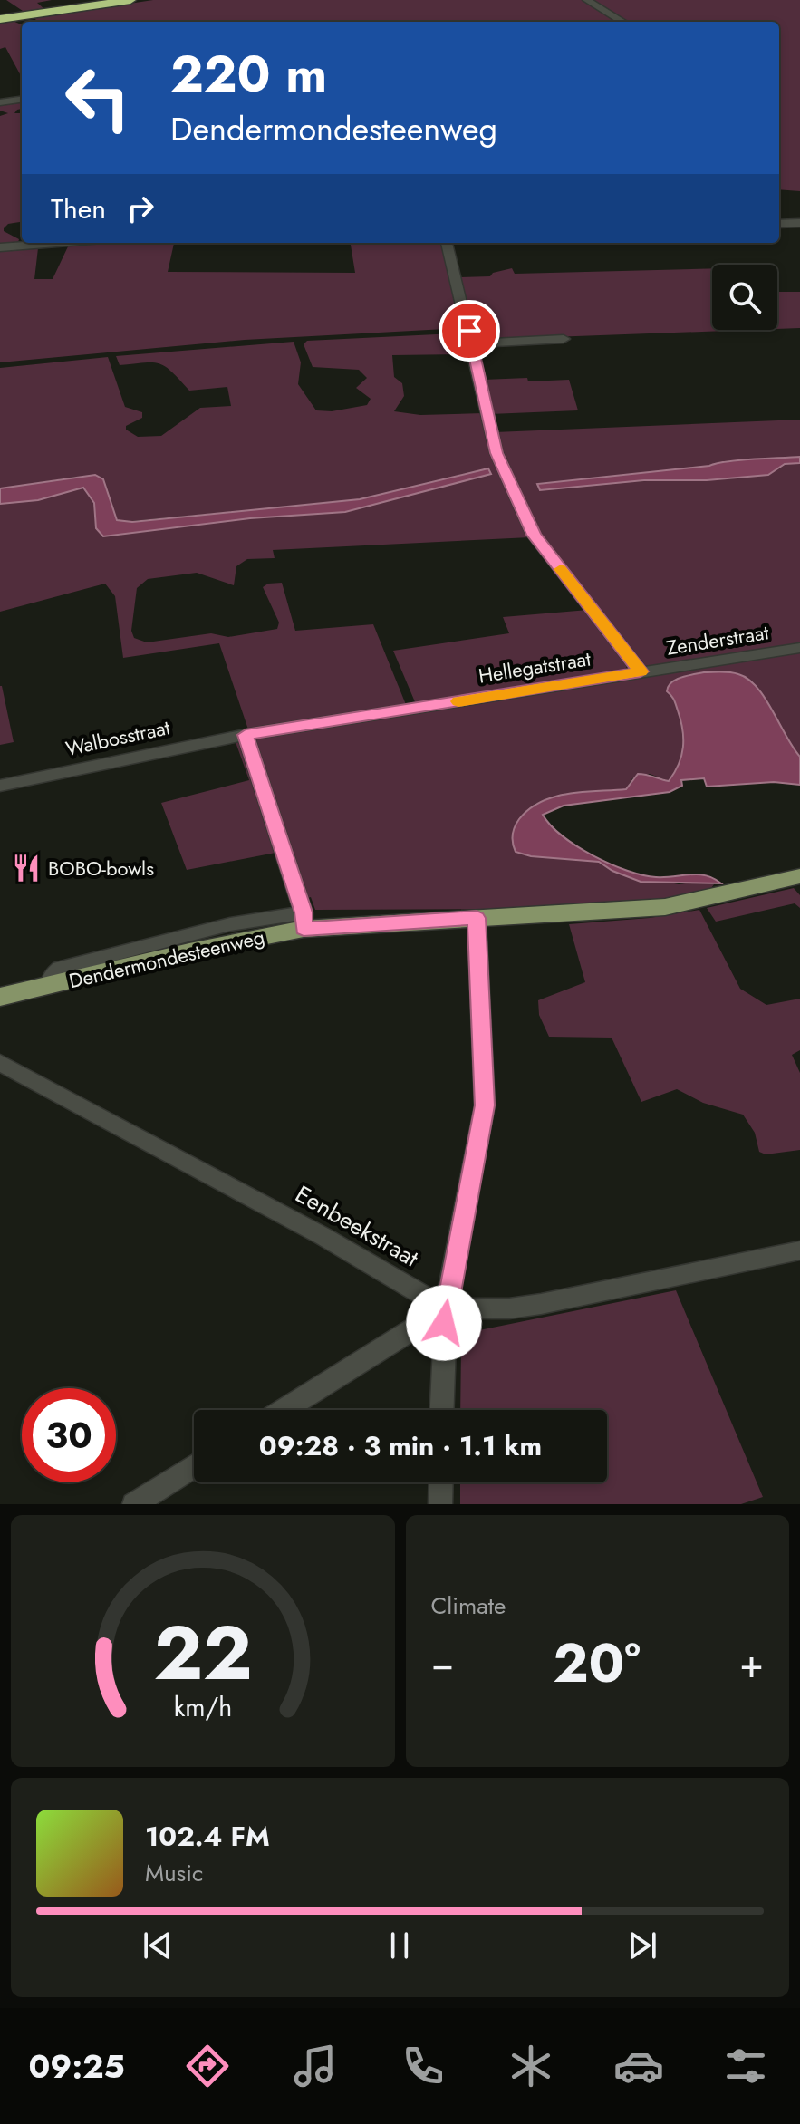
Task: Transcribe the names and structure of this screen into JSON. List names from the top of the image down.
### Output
{
  "streets": {
    "main road": ["Dendermondesteenweg"],
    "street": [
      "Zenderstraat",
      "Hellegatstraat",
      "Walbosstraat",
      "Eenbeekstraat"
    ]
  },
  "crossings": [
    ["Zenderstraat", "Hellegatstraat"],
    ["Hellegatstraat", "Walbosstraat"]
  ],
  "places": {
    "restaurant": ["BOBO-bowls"]
  },
  "page": {
    "turn": ["220 m", "Dendermondesteenweg"],
    "then": "Then",
    "limit": "30",
    "trip": "09:28 · 3 min · 1.1 km",
    "tile": "Climate",
    "heat": ["−", "20°", "+"],
    "song": ["102.4 FM", "Music"],
    "tabs": "09:25",
    "gauge": ["22", "km/h"]
  }
}
